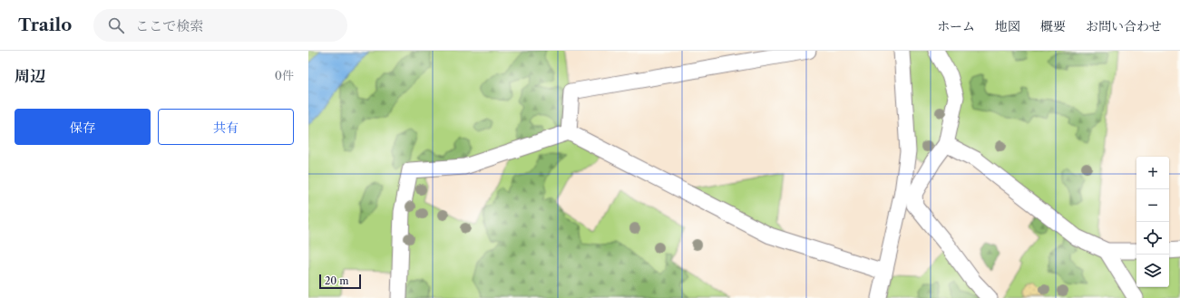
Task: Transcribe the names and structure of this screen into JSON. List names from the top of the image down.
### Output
{
  "scale_bar": "20 m",
  "page": {
    "header": "Trailo",
    "search": "ここで検索",
    "nav": [
      "ホーム",
      "地図",
      "概要",
      "お問い合わせ"
    ],
    "heading": ["周辺", "0件"],
    "buttons": ["保存", "共有"],
    "map_buttons": ["+", "−"],
    "scale": "20 m"
  }
}
